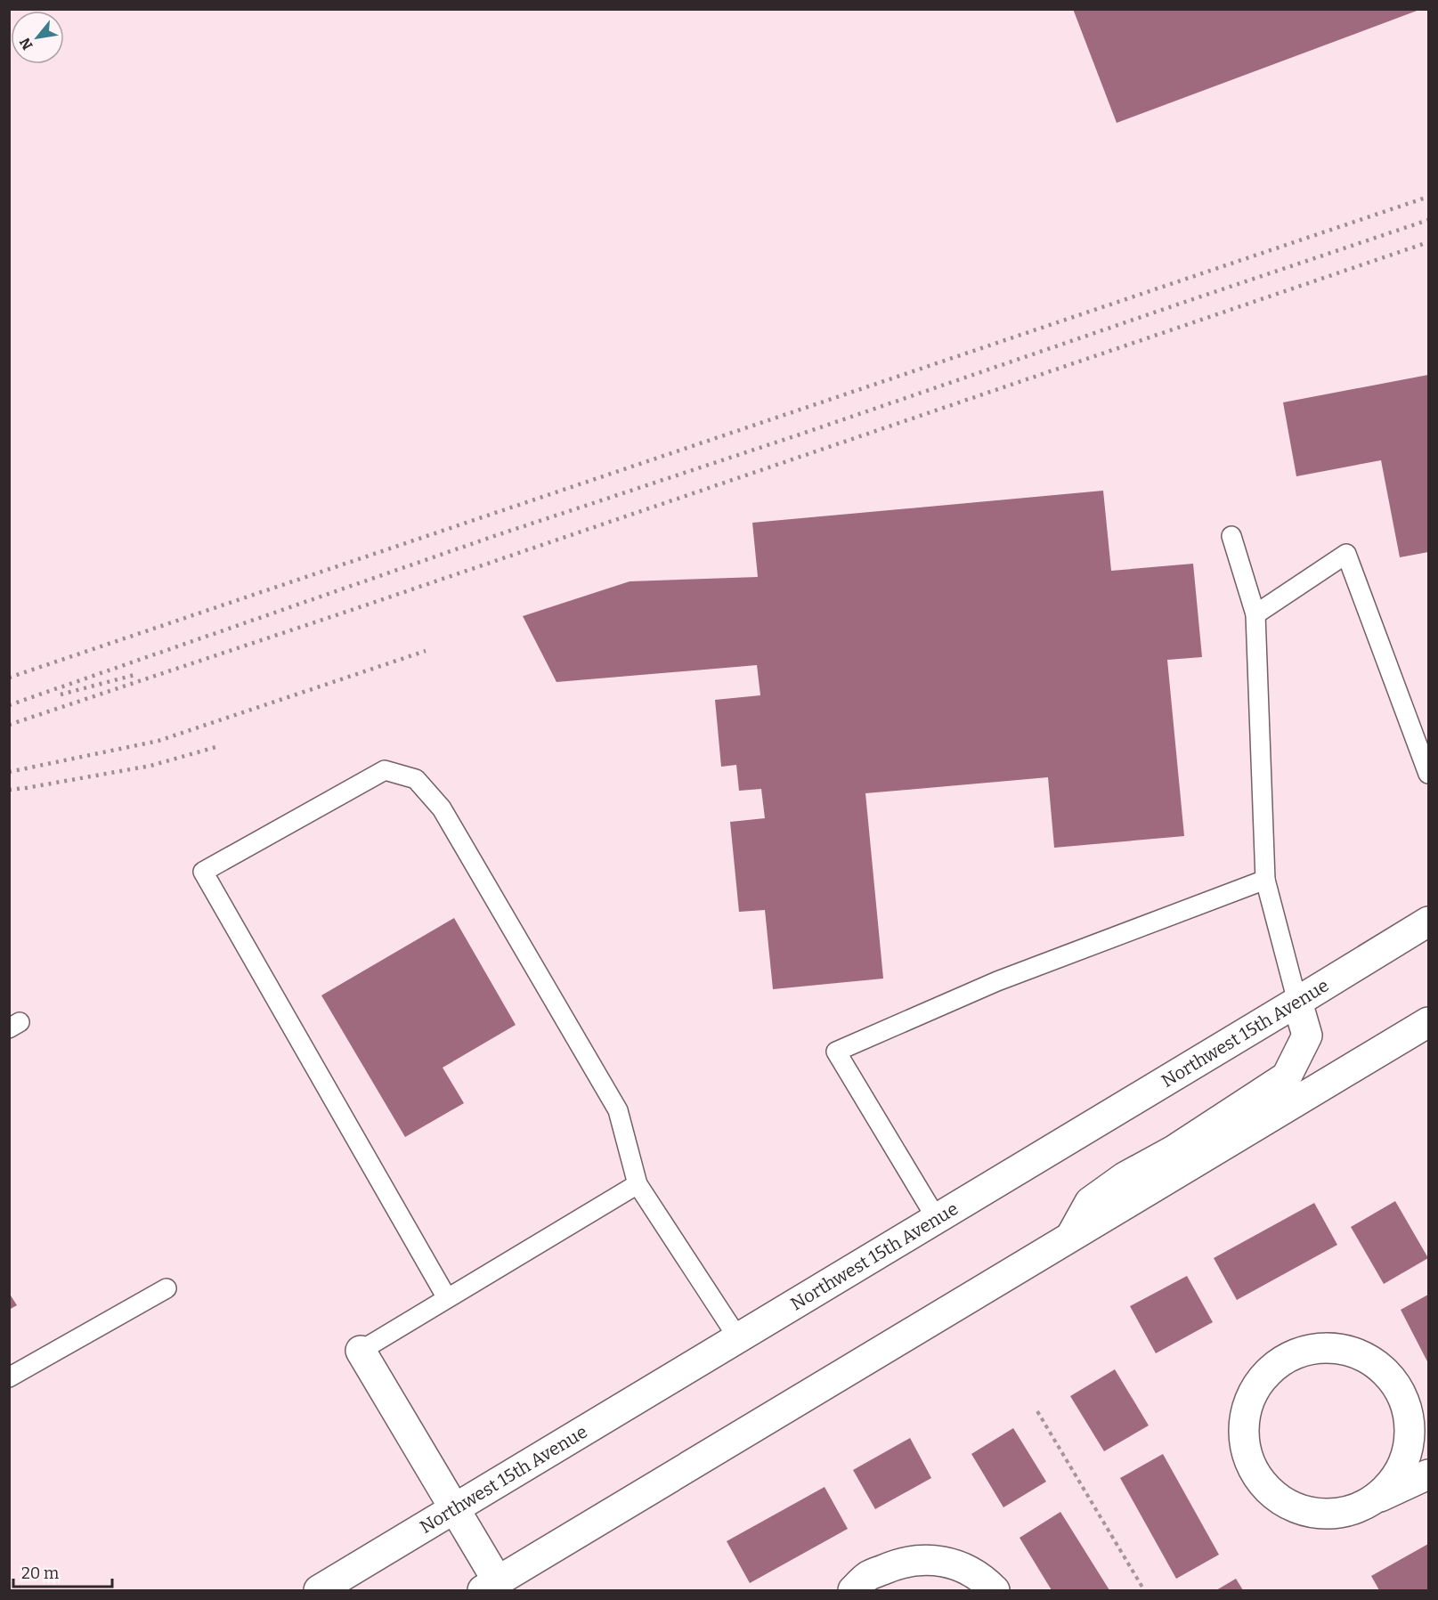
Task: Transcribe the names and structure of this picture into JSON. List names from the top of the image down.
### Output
{
  "streets": {
    "street": ["Northwest 15th Avenue"]
  },
  "scale_bar": "20 m",
  "north": "bottom left"
}
